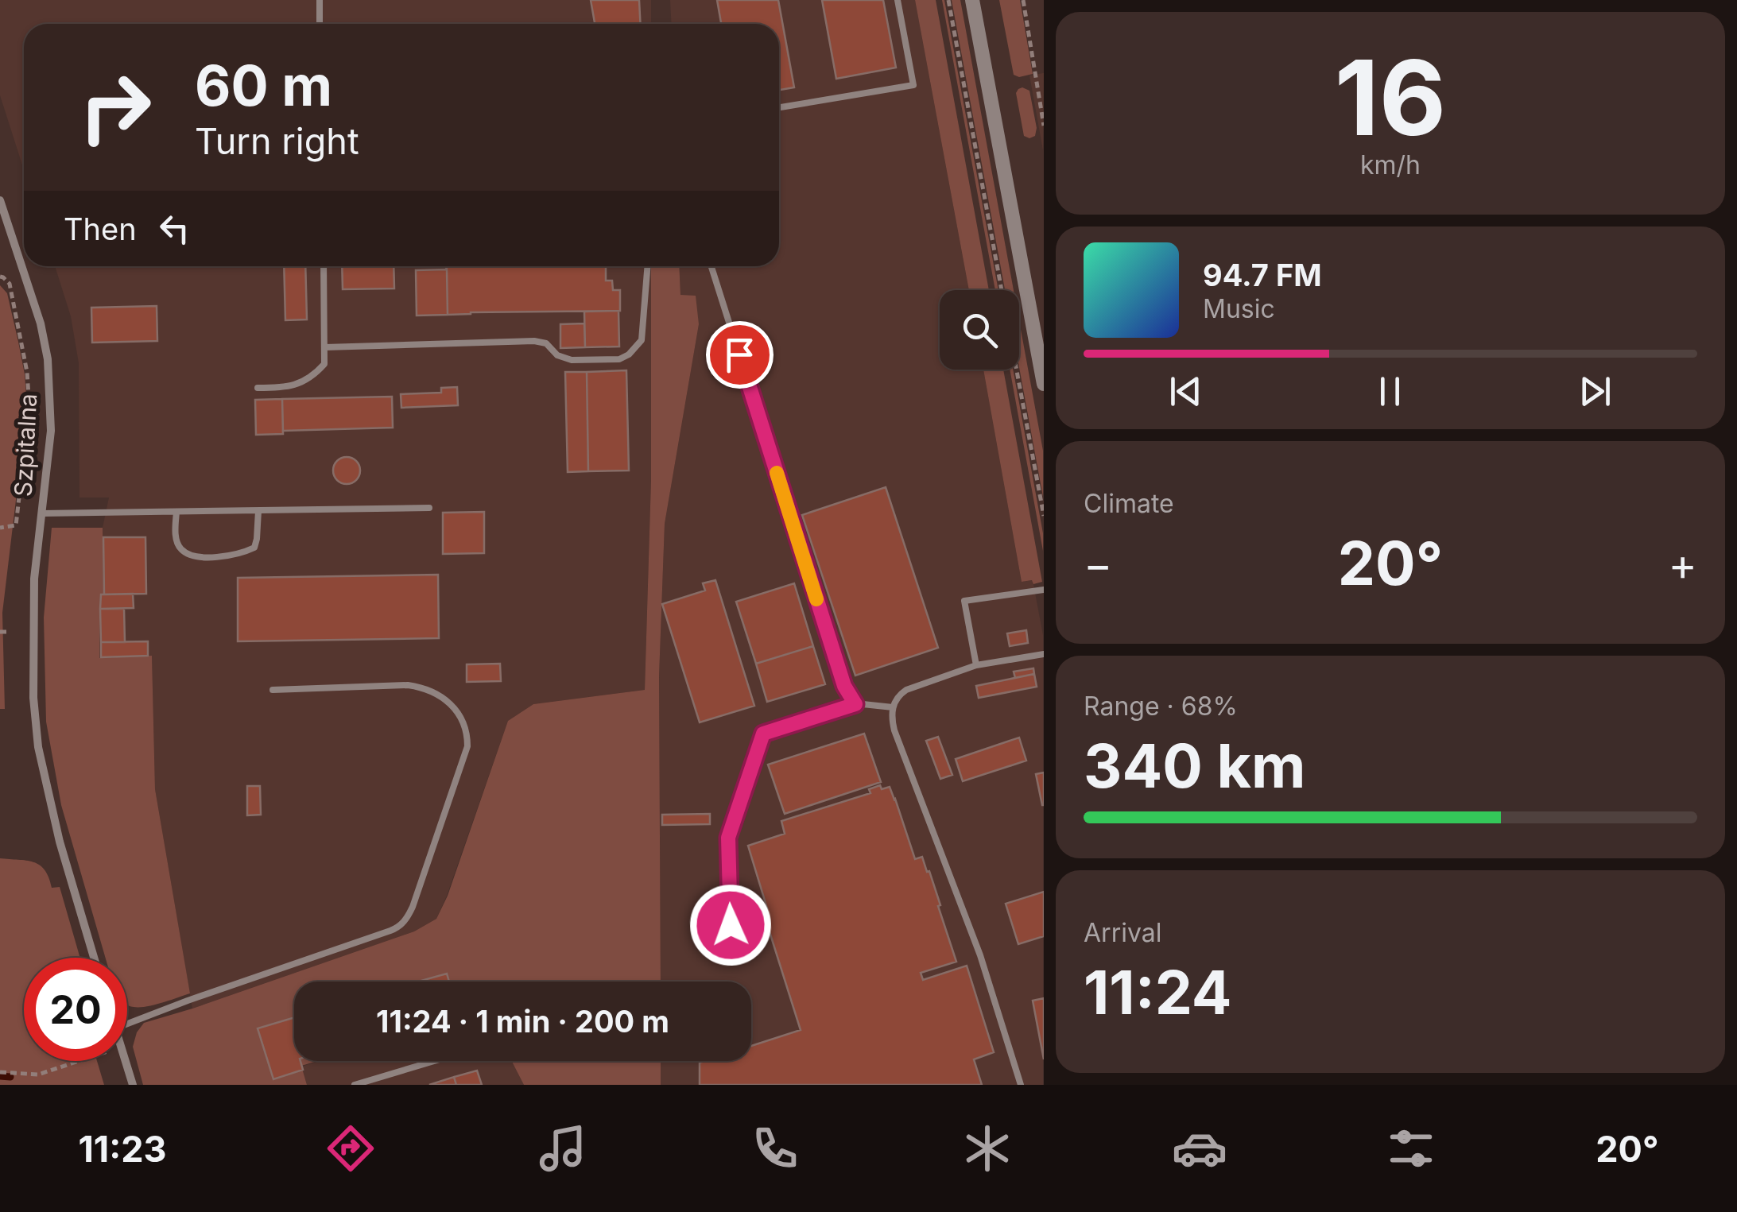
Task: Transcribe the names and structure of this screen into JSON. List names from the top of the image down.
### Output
{
  "streets": {
    "street": ["Szpitalna"]
  },
  "page": {
    "tile": [
      ["16", "km/h"],
      "Climate",
      ["Range · 68%", "340 km"],
      ["Arrival", "11:24"]
    ],
    "turn": ["60 m", "Turn right"],
    "then": "Then",
    "song": ["94.7 FM", "Music"],
    "heat": ["−", "20°", "+"],
    "limit": "20",
    "trip": "11:24 · 1 min · 200 m",
    "tabs": ["11:23", "20°"]
  }
}
